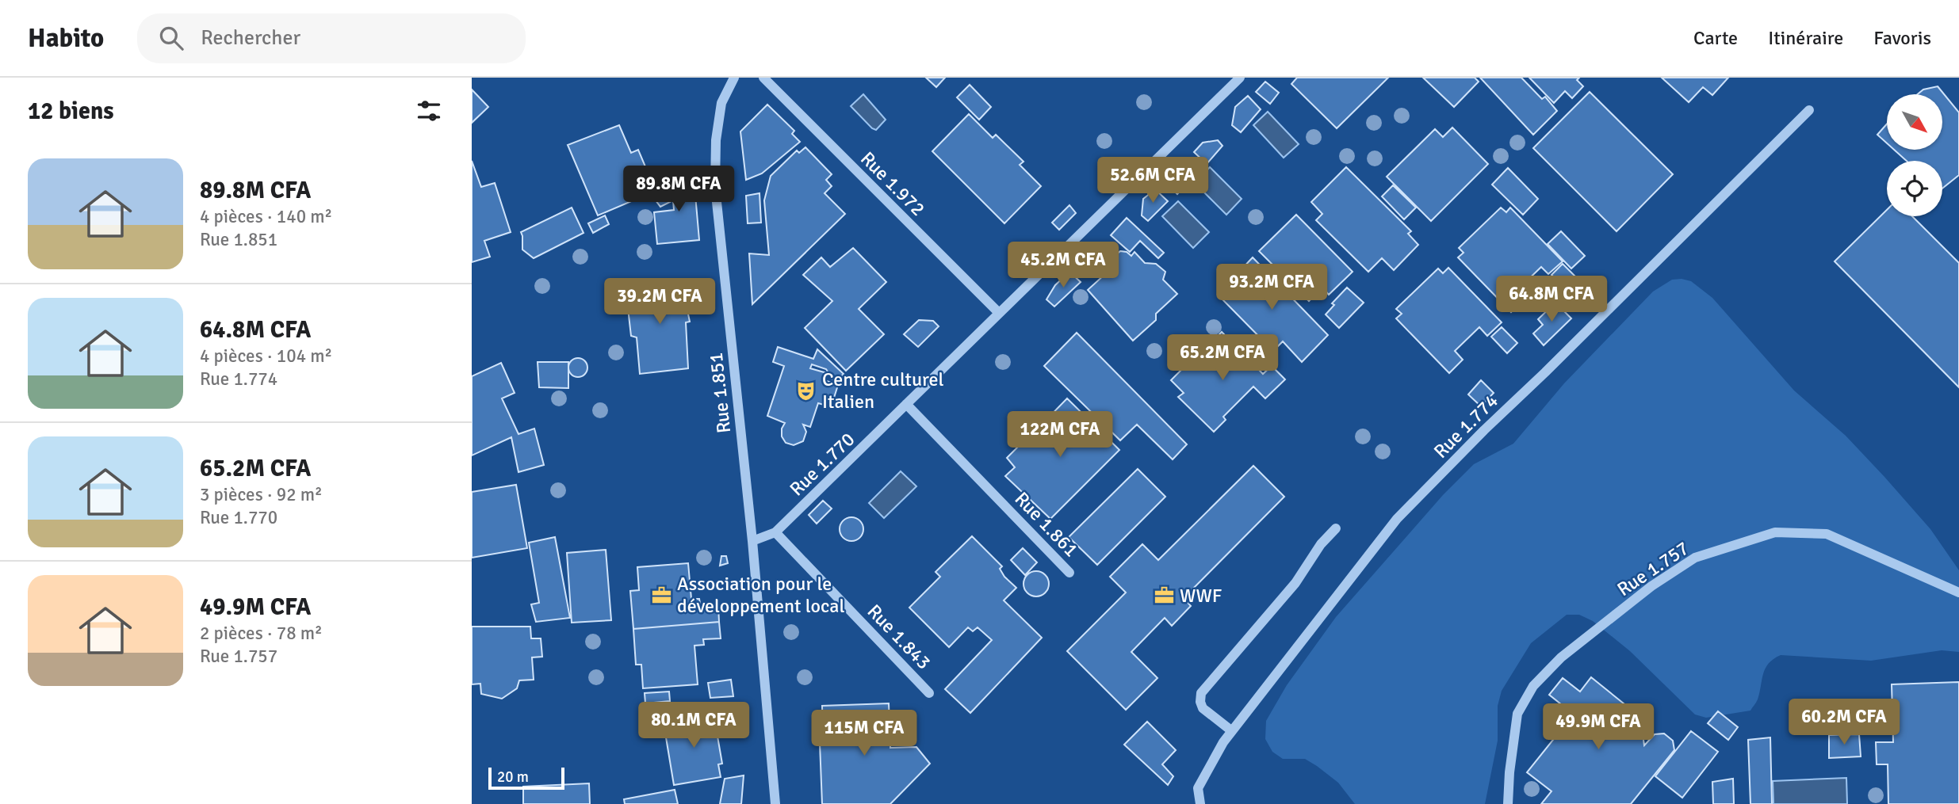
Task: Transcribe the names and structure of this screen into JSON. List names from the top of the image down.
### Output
{
  "streets": {
    "street": [
      "Rue 1.972",
      "Rue 1.851",
      "Rue 1.774",
      "Rue 1.770",
      "Rue 1.861",
      "Rue 1.757",
      "Rue 1.843"
    ]
  },
  "crossings": [
    ["Rue 1.972", "Rue 1.770"],
    ["Rue 1.851", "Rue 1.770"],
    ["Rue 1.770", "Rue 1.861"],
    ["Rue 1.770", "Rue 1.843"]
  ],
  "places": {
    "theatre": ["Centre culturel Italien"],
    "office": ["Association pour le développement local", "WWF"]
  },
  "scale_bar": "20 m",
  "north": "bottom right",
  "page": {
    "header": "Habito",
    "search": "Rechercher",
    "nav": ["Carte", "Itinéraire", "Favoris"],
    "heading": "12 biens",
    "list": [
      {
        "name": "89.8M CFA",
        "note": "4 pièces · 140 m² · Rue 1.851"
      },
      {
        "name": "64.8M CFA",
        "note": "4 pièces · 104 m² · Rue 1.774"
      },
      {
        "name": "65.2M CFA",
        "note": "3 pièces · 92 m² · Rue 1.770"
      },
      {
        "name": "49.9M CFA",
        "note": "2 pièces · 78 m² · Rue 1.757"
      }
    ],
    "price": [
      "52.6M CFA",
      "89.8M CFA",
      "45.2M CFA",
      "93.2M CFA",
      "64.8M CFA",
      "39.2M CFA",
      "65.2M CFA",
      "122M CFA",
      "60.2M CFA",
      "80.1M CFA",
      "49.9M CFA",
      "115M CFA"
    ],
    "scale": "20 m"
  }
}
